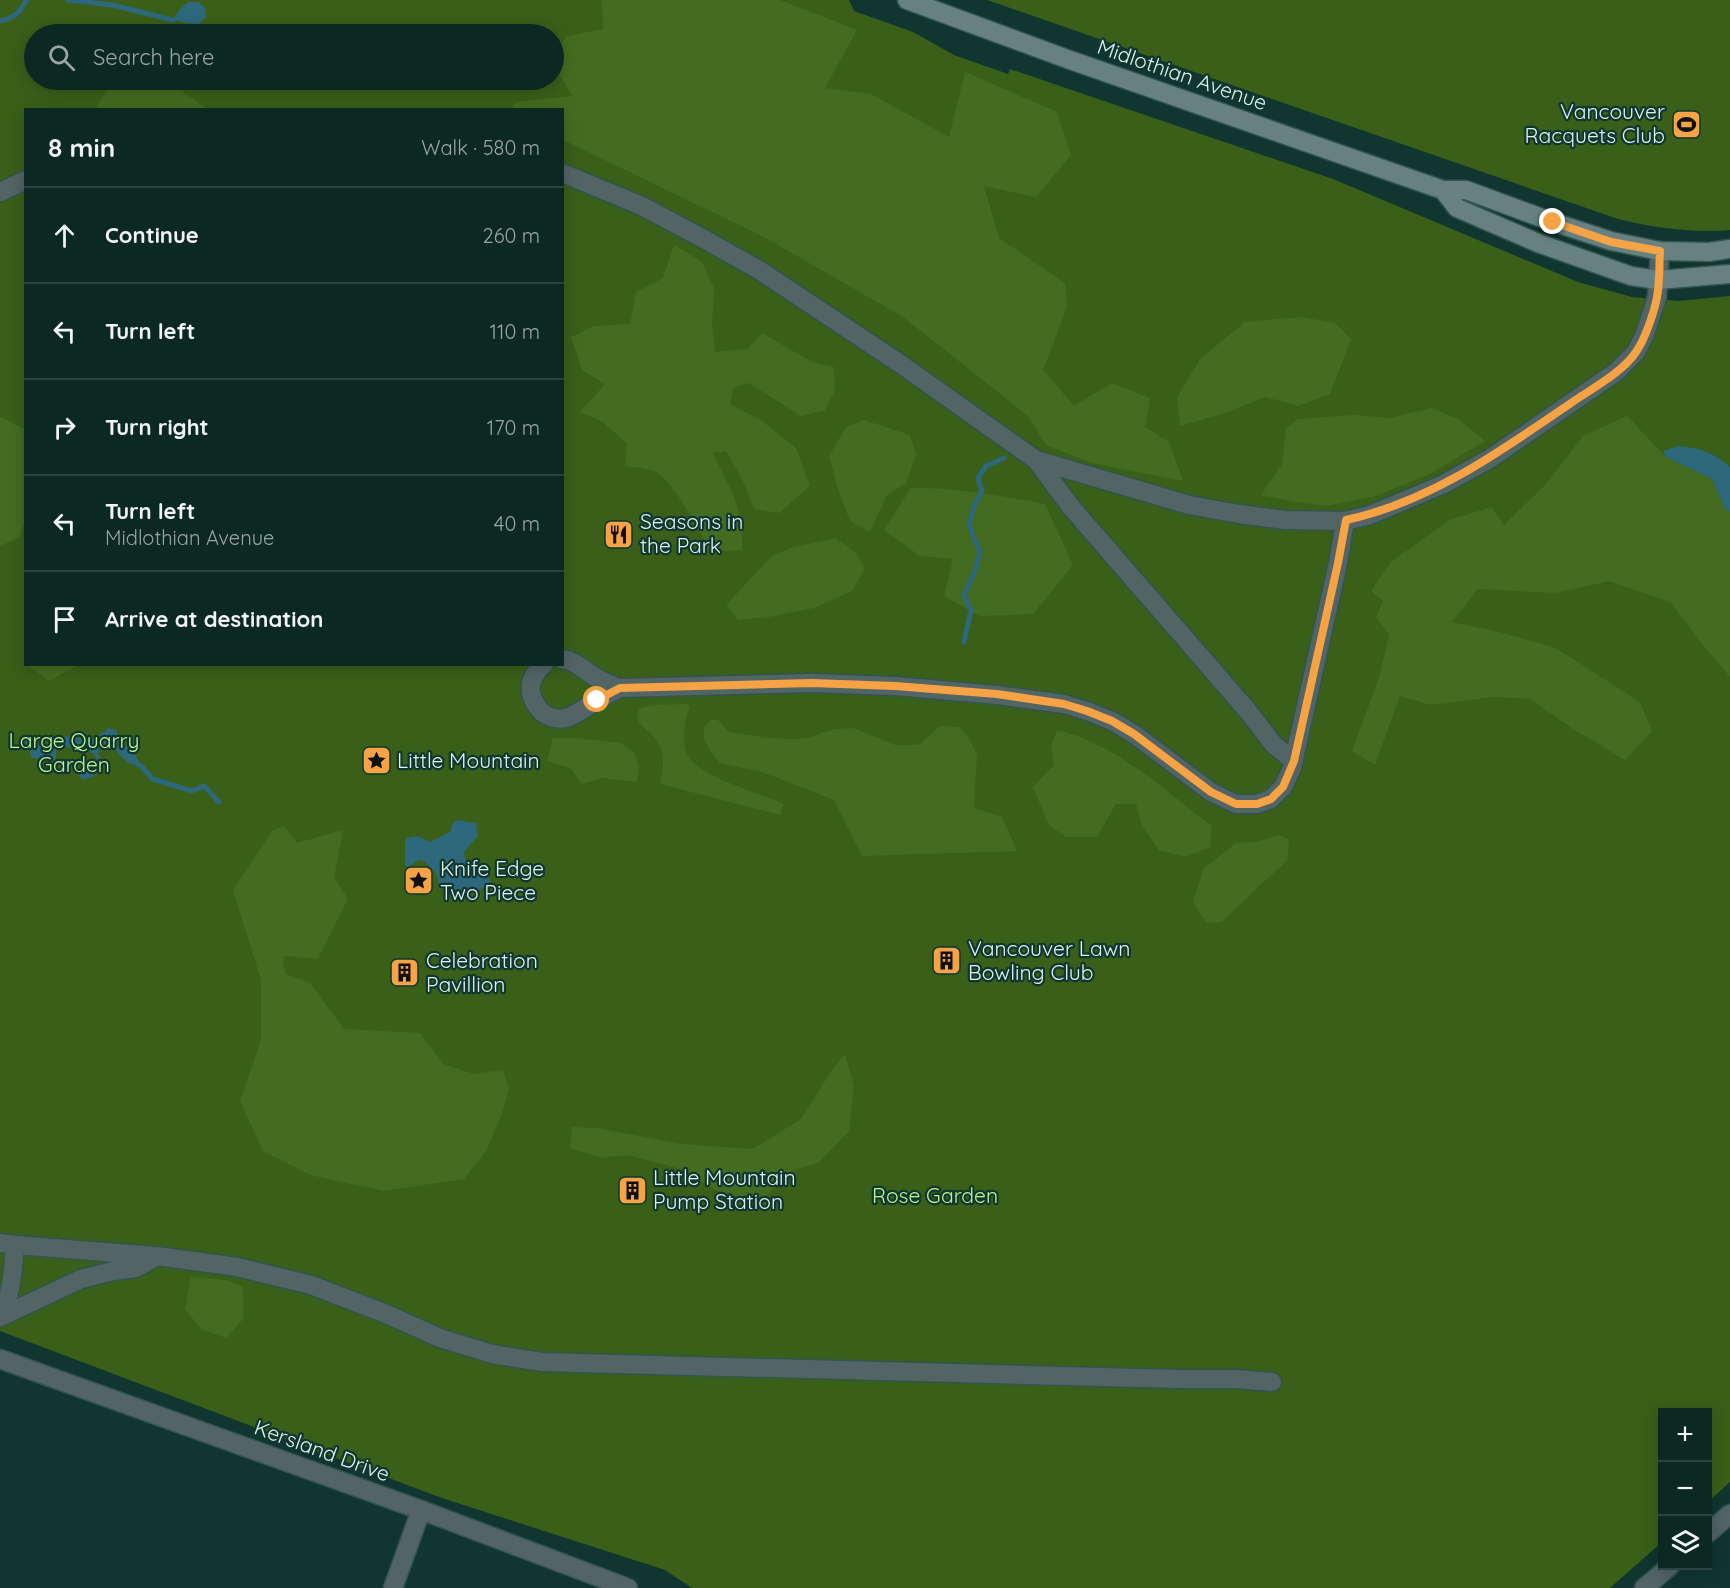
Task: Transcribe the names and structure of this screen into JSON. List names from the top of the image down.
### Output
{
  "streets": {
    "street": ["Midlothian Avenue", "Kersland Drive"]
  },
  "parks": ["Large Quarry Garden", "Rose Garden"],
  "places": {
    "sports": ["Vancouver Racquets Club"],
    "restaurant": ["Seasons in the Park"],
    "place": ["Little Mountain", "Knife Edge Two Piece"],
    "building": ["Vancouver Lawn Bowling Club", "Celebration Pavillion", "Little Mountain Pump Station"]
  },
  "page": {
    "search": "Search here",
    "heading": ["8 min", "Walk · 580 m"],
    "list": [
      ["Continue", "260 m"],
      ["Turn left", "110 m"],
      ["Turn right", "170 m"],
      ["Turn left", "Midlothian Avenue", "40 m"],
      "Arrive at destination"
    ],
    "map_buttons": ["+", "−"]
  }
}
